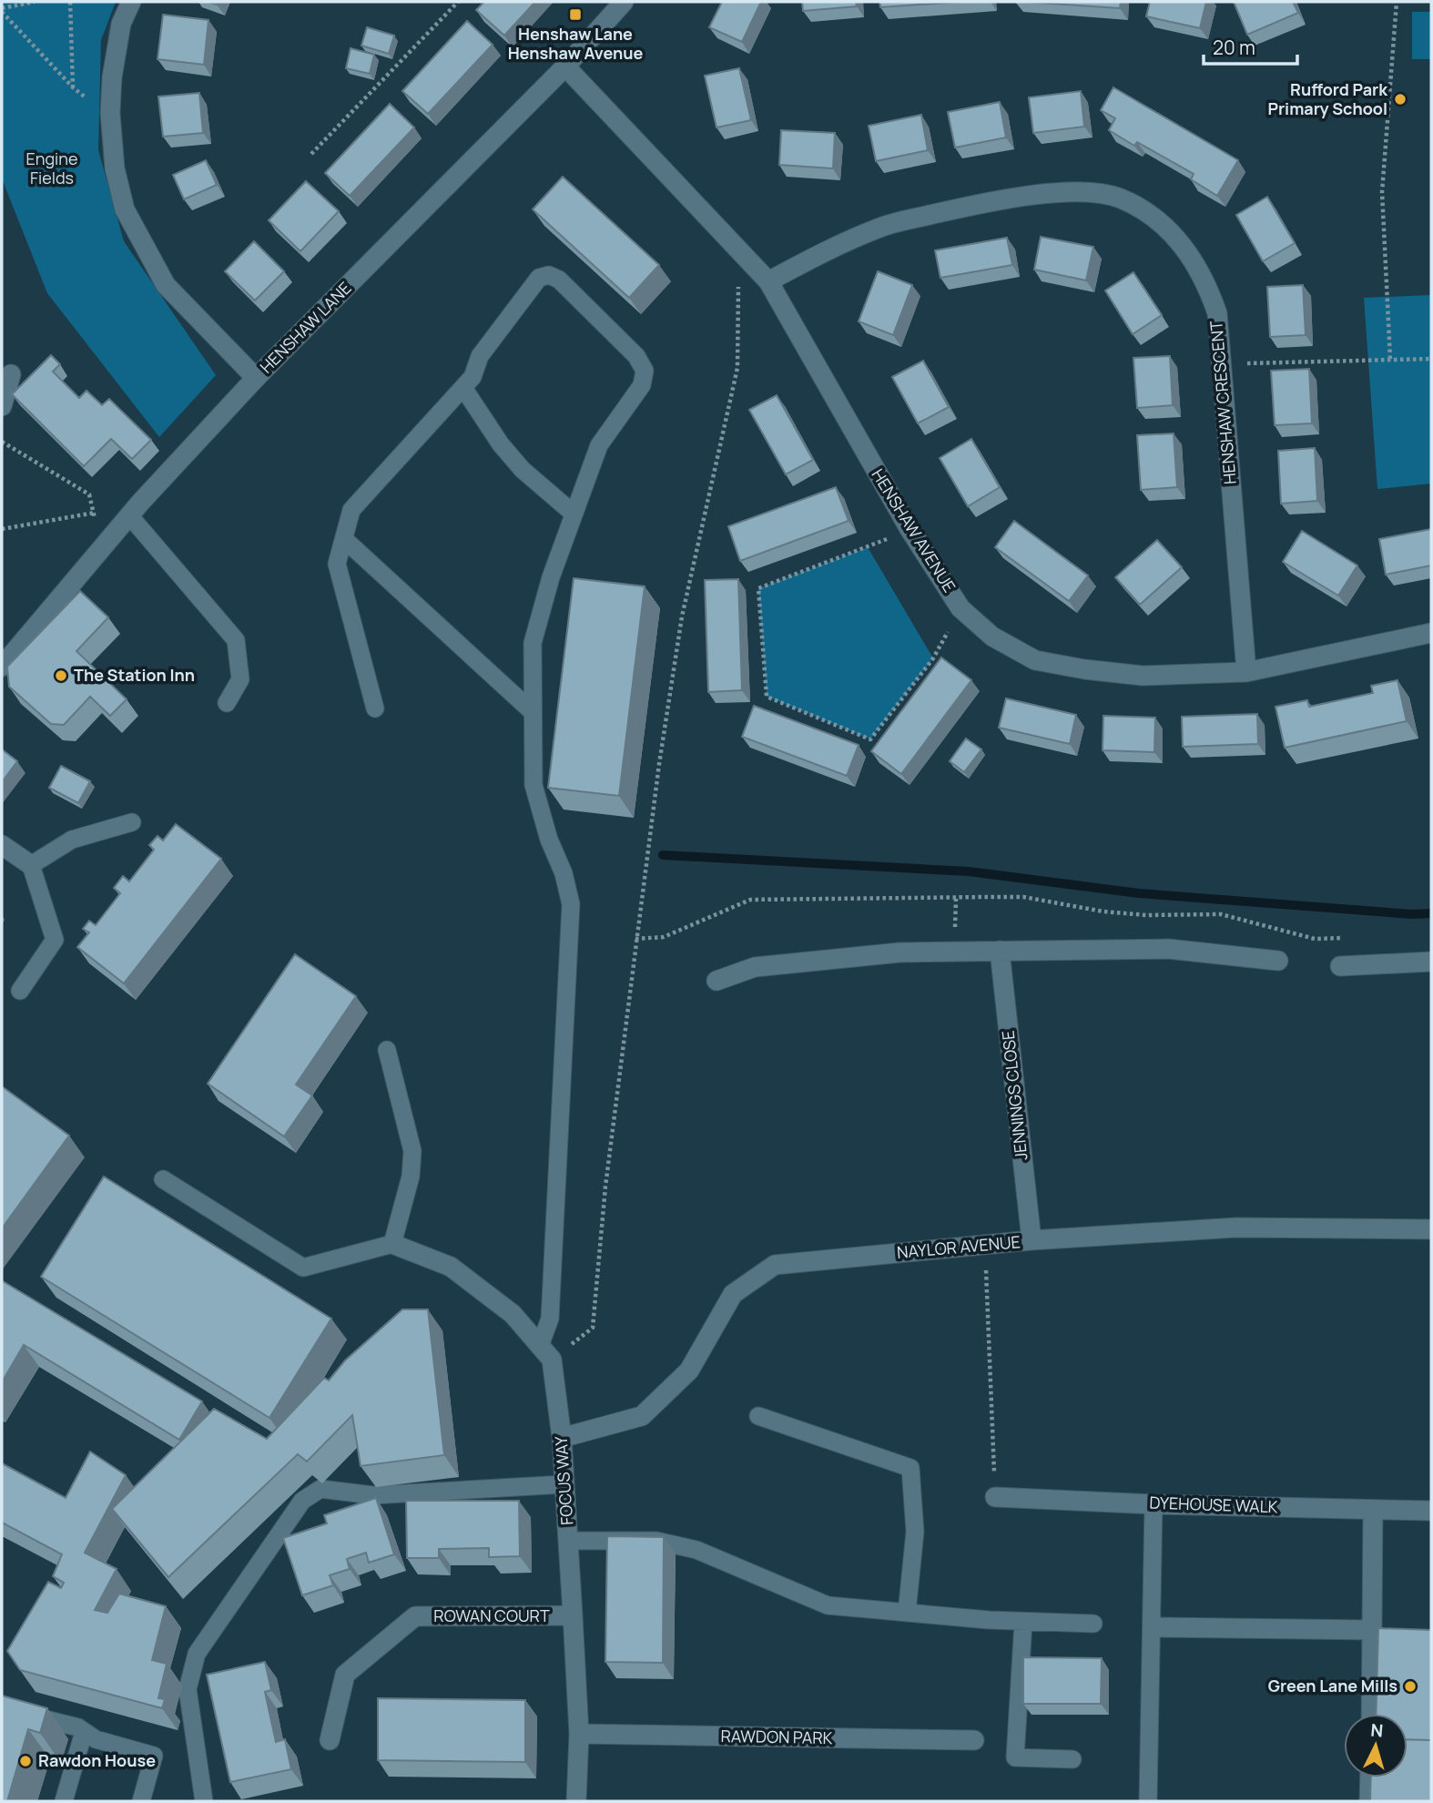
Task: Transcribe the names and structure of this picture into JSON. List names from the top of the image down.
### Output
{
  "streets": {
    "street": [
      "HENSHAW LANE",
      "HENSHAW CRESCENT",
      "HENSHAW AVENUE",
      "JENNINGS CLOSE",
      "NAYLOR AVENUE",
      "FOCUS WAY",
      "DYEHOUSE WALK",
      "ROWAN COURT",
      "RAWDON PARK"
    ]
  },
  "crossings": [
    ["HENSHAW LANE", "HENSHAW AVENUE"],
    ["HENSHAW CRESCENT", "HENSHAW AVENUE"],
    ["JENNINGS CLOSE", "NAYLOR AVENUE"],
    ["NAYLOR AVENUE", "FOCUS WAY"],
    ["FOCUS WAY", "ROWAN COURT"],
    ["FOCUS WAY", "RAWDON PARK"]
  ],
  "parks": ["Engine Fields"],
  "places": {
    "transit": ["Henshaw Lane Henshaw Avenue"],
    "other": [
      "Rufford Park Primary School",
      "The Station Inn",
      "Green Lane Mills",
      "Rawdon House"
    ]
  },
  "scale_bar": "20 m",
  "north": "top"
}
